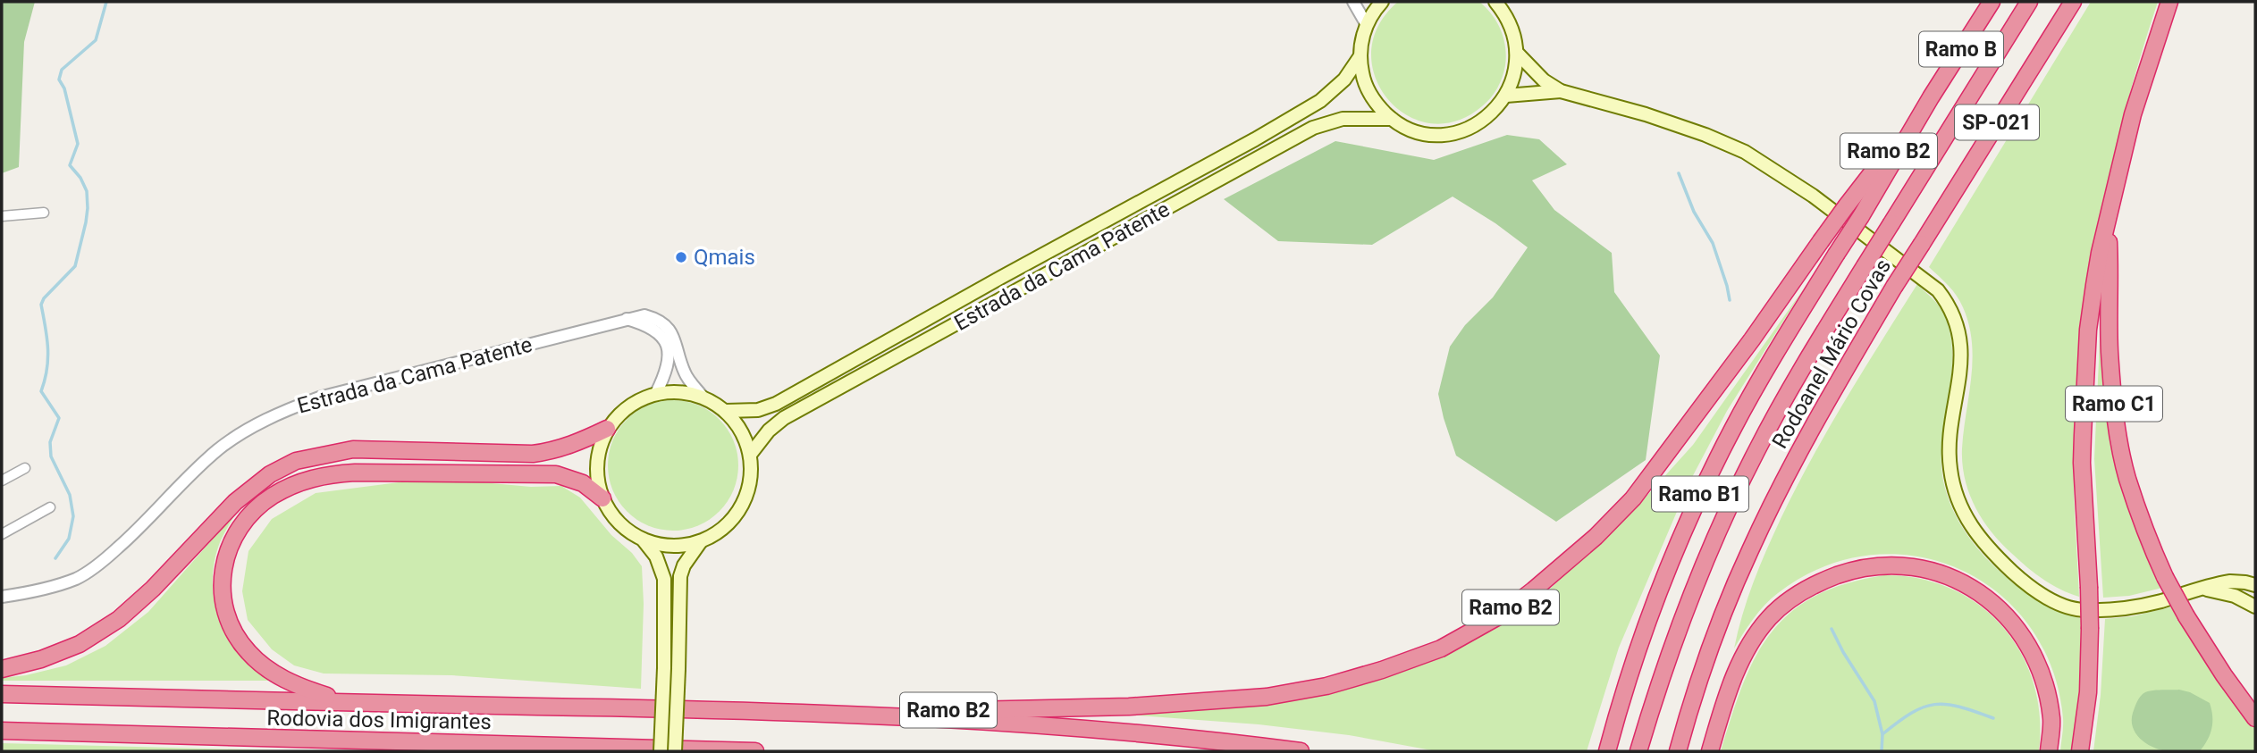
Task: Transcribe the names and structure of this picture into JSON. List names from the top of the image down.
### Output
{
  "streets": {
    "highway": [
      "Ramo B",
      "SP-021",
      "Ramo B2",
      "Rodoanel Mário Covas",
      "Ramo C1",
      "Ramo B1",
      "Rodovia dos Imigrantes"
    ],
    "main road": ["Estrada da Cama Patente"]
  },
  "crossings": [
    ["Ramo B", "Ramo B2"],
    ["Ramo B", "Ramo B1"],
    ["Ramo B2", "Ramo B1"]
  ],
  "places": ["Qmais"]
}
